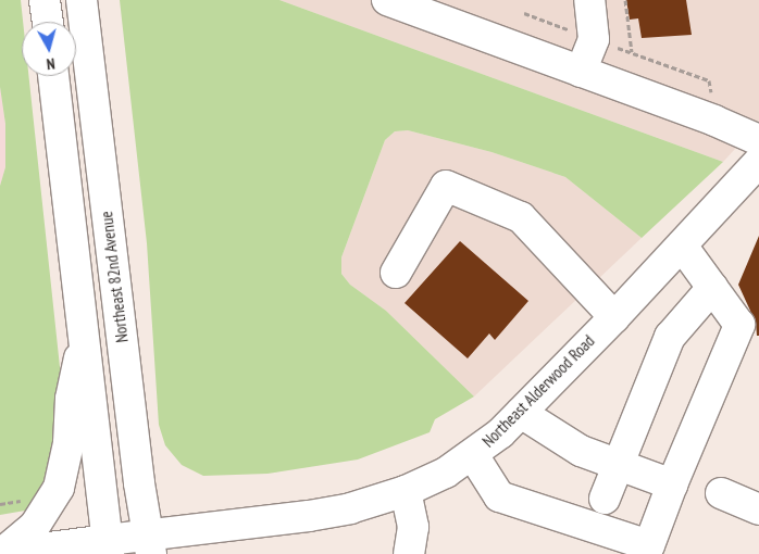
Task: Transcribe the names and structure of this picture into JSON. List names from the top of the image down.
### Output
{
  "streets": {
    "main road": ["Northeast 82nd Avenue", "Northeast Alderwood Road"]
  },
  "crossings": [
    ["Northeast 82nd Avenue", "Northeast Alderwood Road"]
  ],
  "north": "bottom"
}
